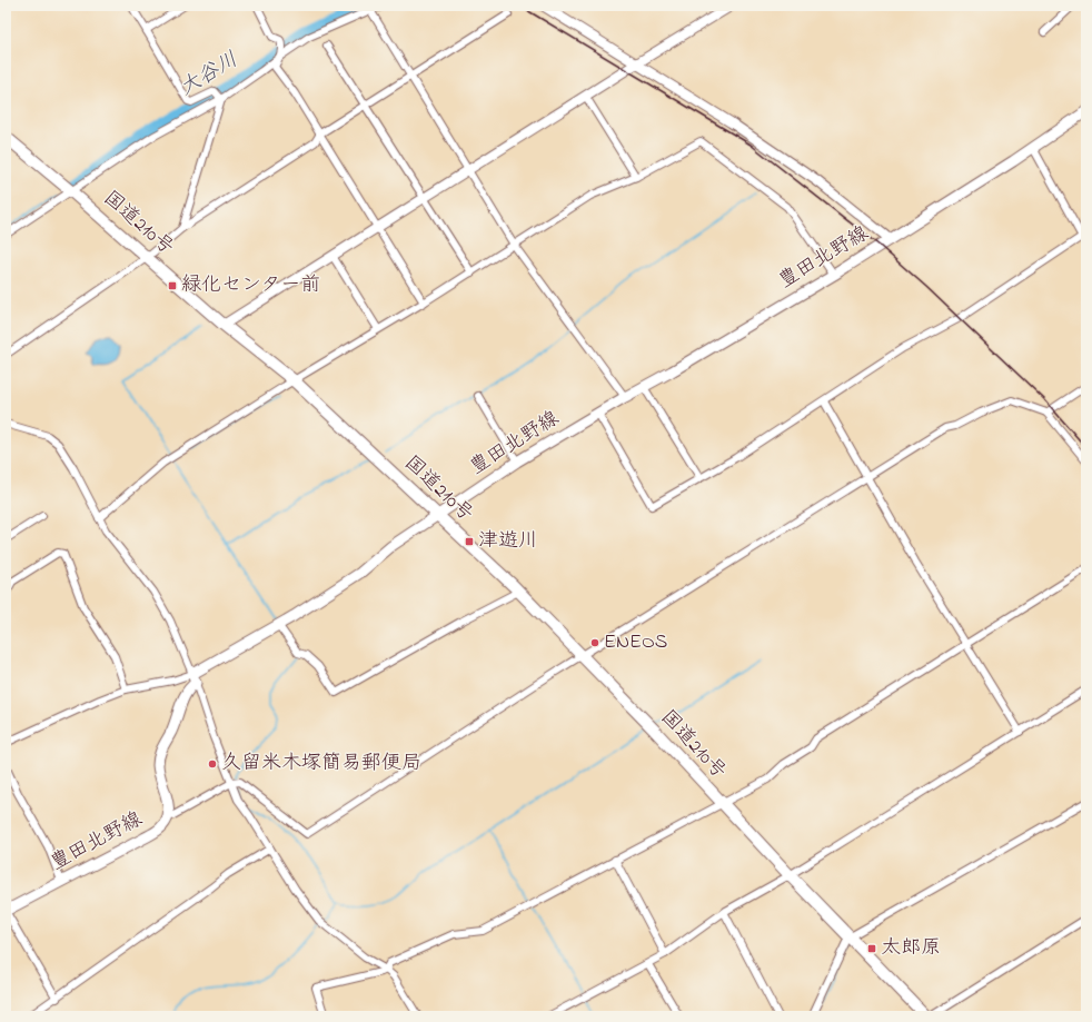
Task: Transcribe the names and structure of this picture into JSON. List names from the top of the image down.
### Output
{
  "streets": {
    "highway": ["国道210号"],
    "main road": ["豊田北野線"]
  },
  "crossings": [
    ["国道210号", "豊田北野線"]
  ],
  "water": ["大谷川"],
  "places": {
    "transit": ["緑化センター前", "津遊川", "太郎原"],
    "other": ["ENEOS", "久留米木塚簡易郵便局"]
  }
}
